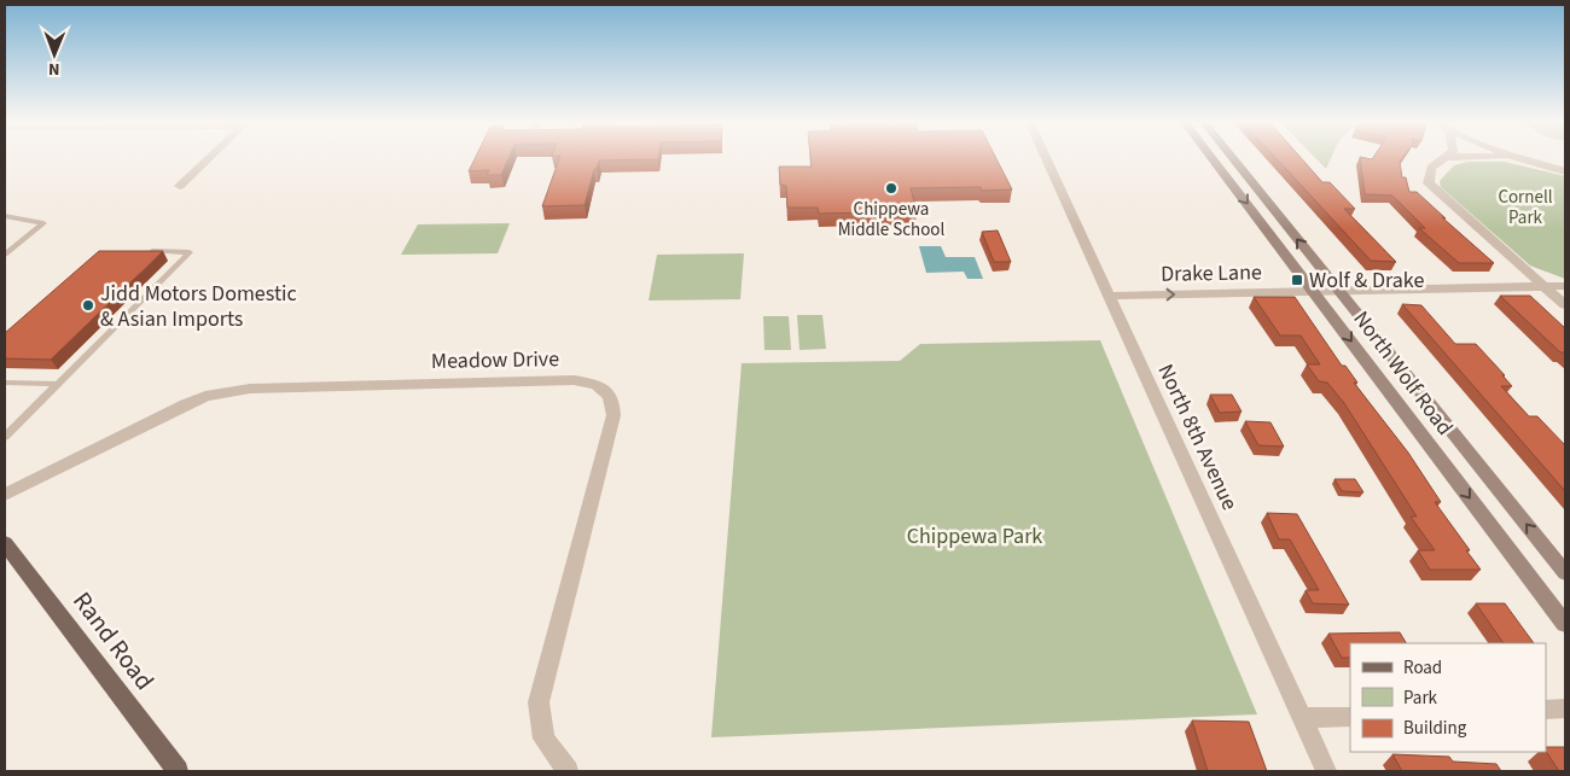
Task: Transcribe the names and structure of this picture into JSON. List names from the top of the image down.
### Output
{
  "streets": {
    "main road": ["North Wolf Road", "Rand Road"],
    "street": ["Drake Lane", "Meadow Drive", "North 8th Avenue"]
  },
  "crossings": [
    ["Drake Lane", "North Wolf Road"],
    ["Drake Lane", "North 8th Avenue"]
  ],
  "one_way": ["Drake Lane"],
  "parks": ["Cornell Park", "Chippewa Park"],
  "places": {
    "other": ["Chippewa Middle School", "Jidd Motors Domestic & Asian Imports"],
    "transit": ["Wolf & Drake"]
  },
  "legend": ["Road", "Park", "Building"],
  "north": "bottom"
}
